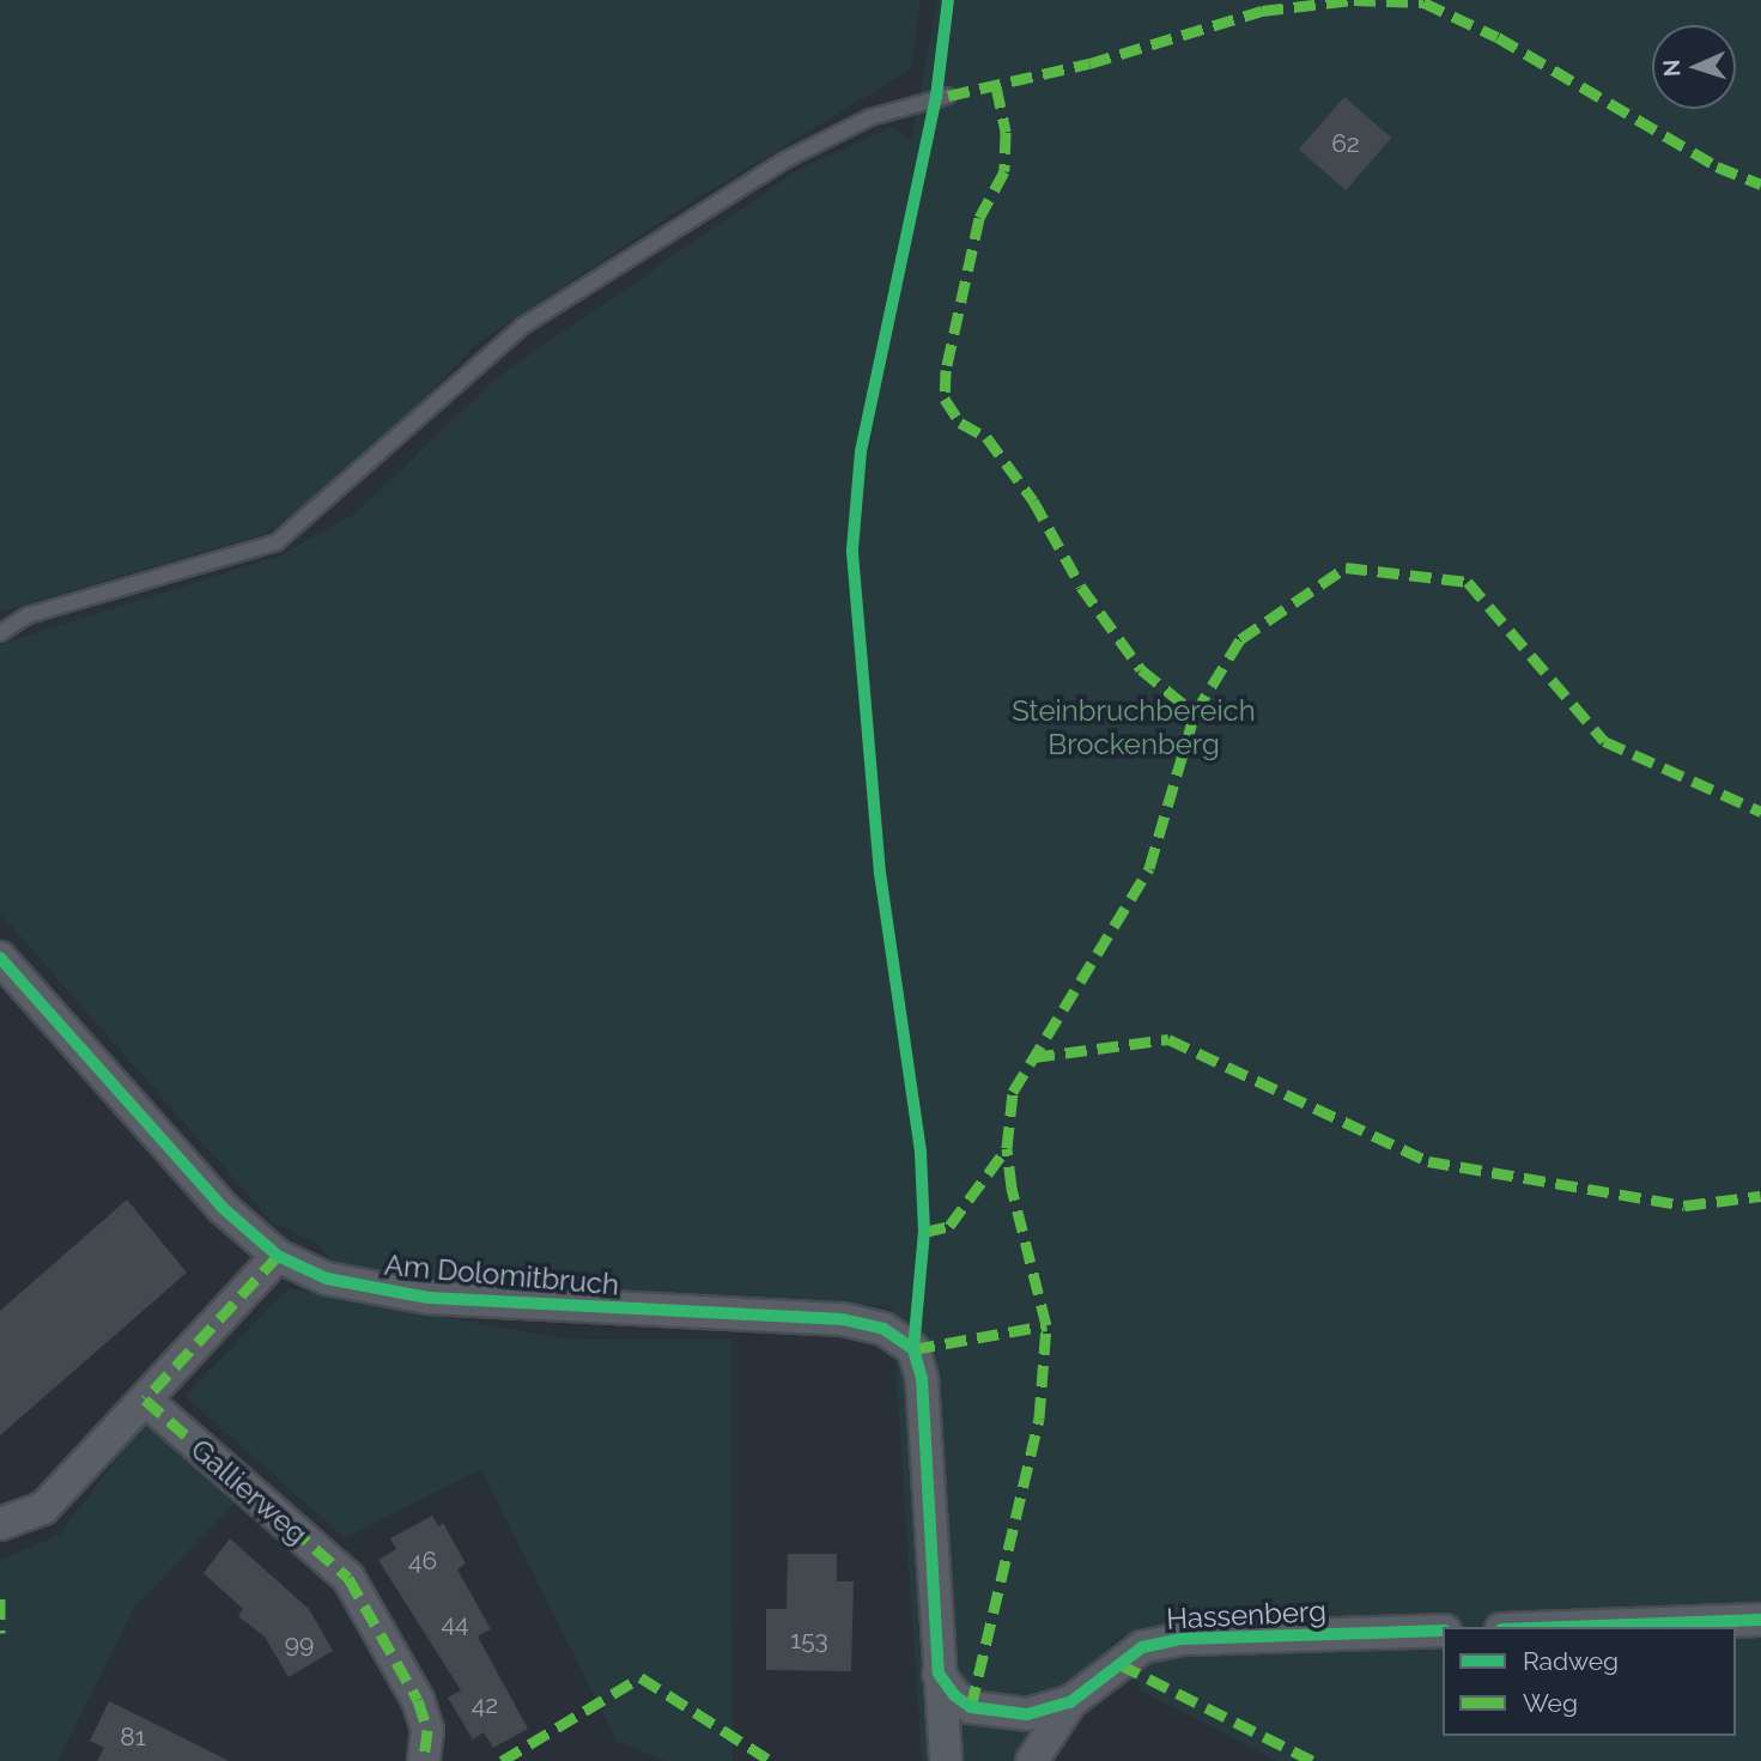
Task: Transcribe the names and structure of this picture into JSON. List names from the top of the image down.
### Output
{
  "streets": {
    "street": ["Am Dolomitbruch", "Gallierweg", "Hassenberg"]
  },
  "parks": ["Steinbruchbereich Brockenberg"],
  "house_numbers": [
    "62",
    "46",
    "44",
    "153",
    "99",
    "42",
    "81"
  ],
  "legend": ["Radweg", "Weg"],
  "north": "left"
}
